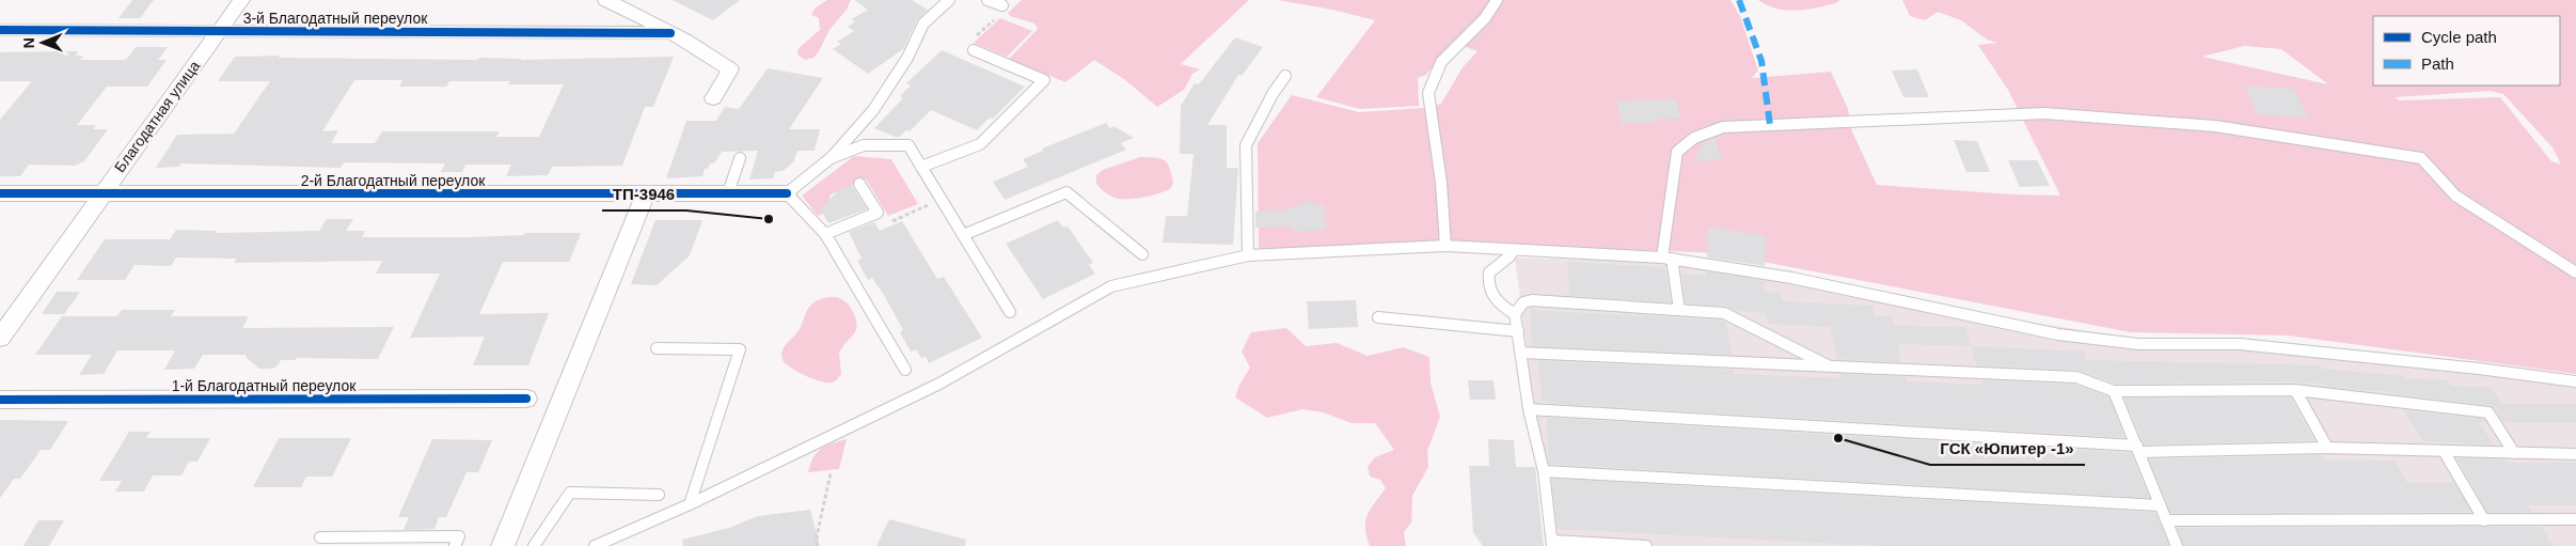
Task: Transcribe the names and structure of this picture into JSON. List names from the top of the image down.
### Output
{
  "streets": {
    "street": [
      "3-й Благодатный переулок",
      "Благодатная улица",
      "2-й Благодатный переулок",
      "1-й Благодатный переулок"
    ]
  },
  "crossings": [
    ["3-й Благодатный переулок", "Благодатная улица"],
    ["Благодатная улица", "2-й Благодатный переулок"]
  ],
  "places": ["ТП-3946", "ГСК «Юпитер -1»"],
  "legend": ["Cycle path", "Path"],
  "north": "left"
}
